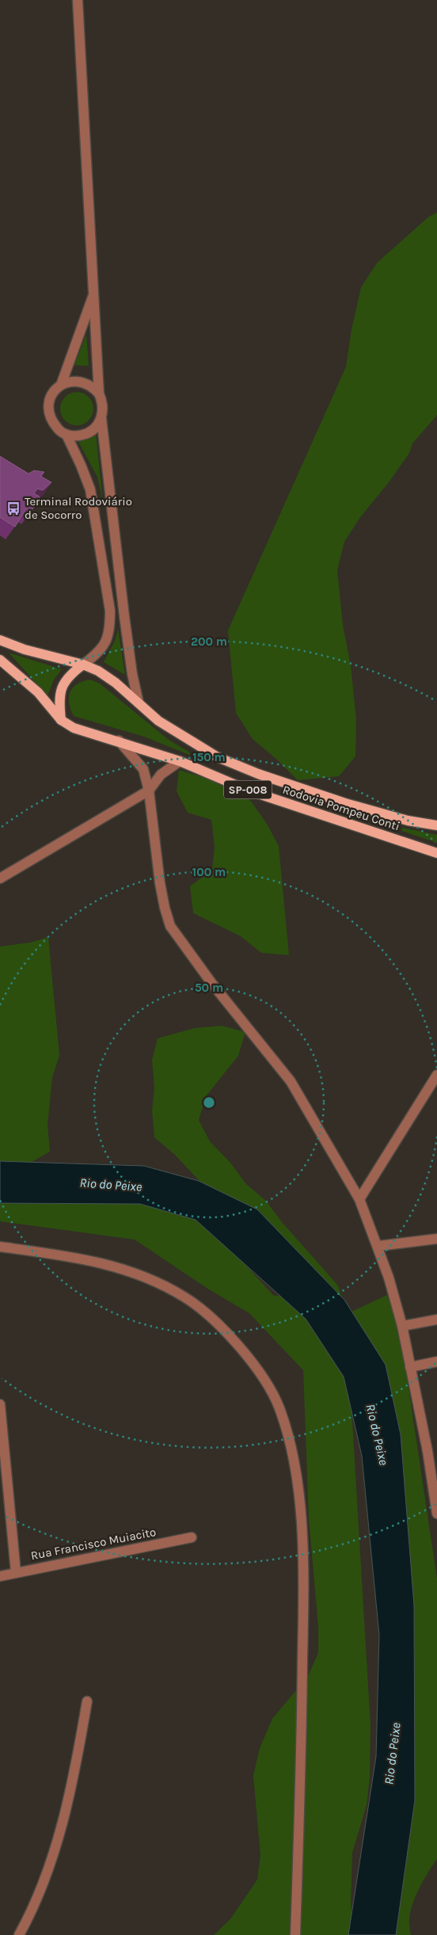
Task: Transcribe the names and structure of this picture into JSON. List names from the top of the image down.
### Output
{
  "streets": {
    "main road": ["SP-008", "Rodovia Pompeu Conti"],
    "street": ["Rua Francisco Muiacito"]
  },
  "crossings": [
    ["SP-008", "Rodovia Pompeu Conti"]
  ],
  "water": ["Rio do Peixe"],
  "places": {
    "bus stop": ["Terminal Rodoviário de Socorro"]
  },
  "rings": [
    "200 m",
    "150 m",
    "100 m",
    "50 m"
  ]
}
